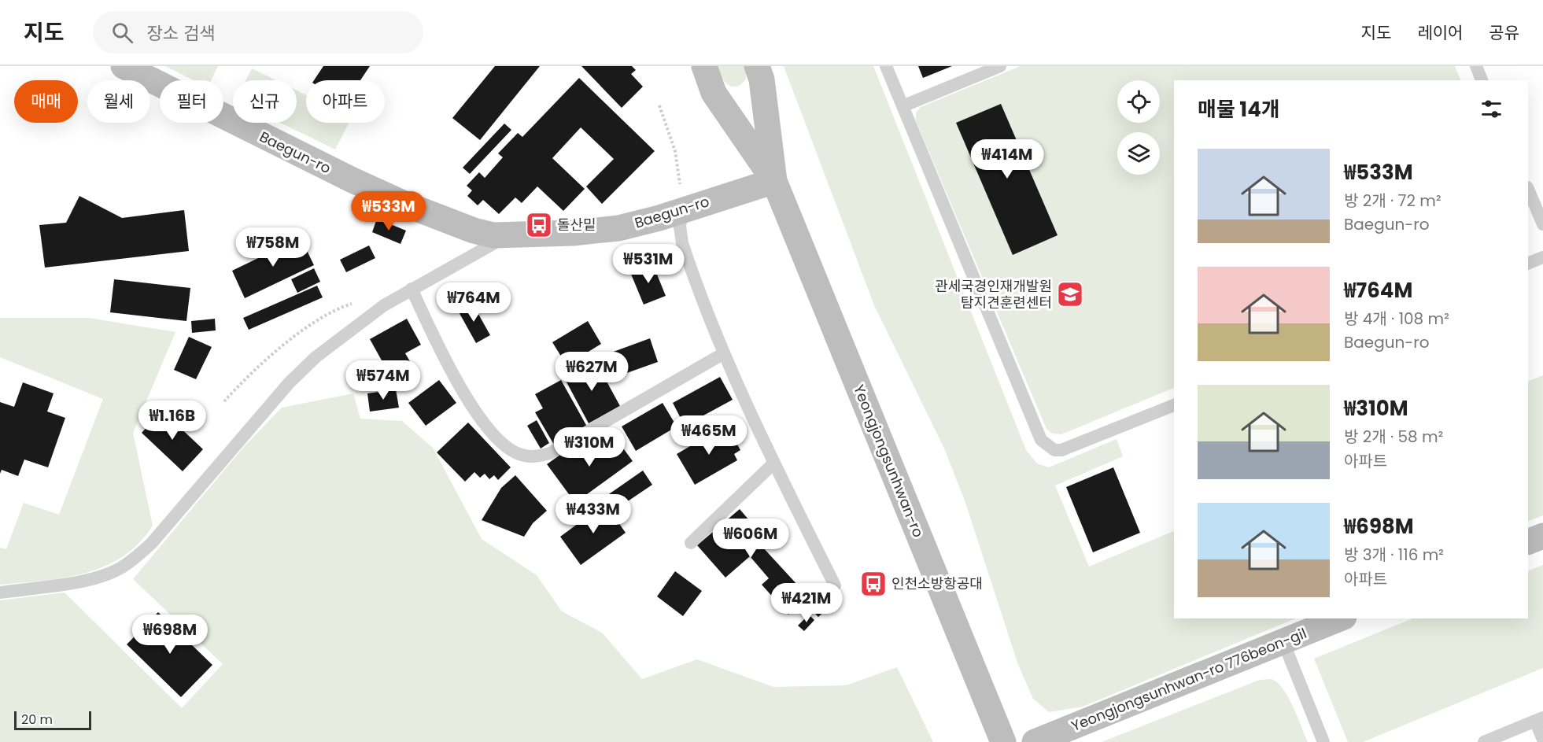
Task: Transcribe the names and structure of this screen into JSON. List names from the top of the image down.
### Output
{
  "streets": {
    "street": ["Baegun-ro", "Yeongjongsunhwan-ro", "Yeongjongsunhwan-ro 776beon-gil"]
  },
  "crossings": [
    ["Baegun-ro", "Yeongjongsunhwan-ro"]
  ],
  "places": {
    "bus stop": ["돌산밑", "인천소방항공대"],
    "school or university": ["관세국경인재개발원 탐지견훈련센터"]
  },
  "scale_bar": "20 m",
  "page": {
    "header": "지도",
    "search": "장소 검색",
    "nav": ["지도", "레이어", "공유"],
    "chip": [
      "매매",
      "월세",
      "필터",
      "신규",
      "아파트"
    ],
    "heading": "매물 14개",
    "list": [
      {
        "name": "₩533M",
        "note": "방 2개 · 72 m² · Baegun-ro"
      },
      {
        "name": "₩764M",
        "note": "방 4개 · 108 m² · Baegun-ro"
      },
      {
        "name": "₩310M",
        "note": "방 2개 · 58 m² · 아파트"
      },
      {
        "name": "₩698M",
        "note": "방 3개 · 116 m² · 아파트"
      }
    ],
    "price": [
      "₩414M",
      "₩533M",
      "₩758M",
      "₩531M",
      "₩764M",
      "₩627M",
      "₩574M",
      "₩1.16B",
      "₩465M",
      "₩310M",
      "₩433M",
      "₩606M",
      "₩421M",
      "₩698M"
    ],
    "scale": "20 m"
  }
}
